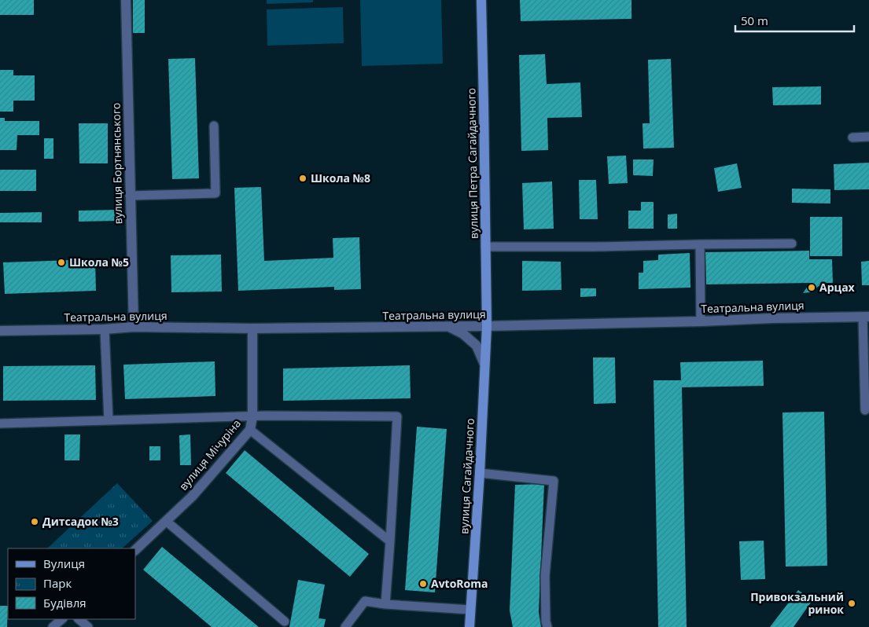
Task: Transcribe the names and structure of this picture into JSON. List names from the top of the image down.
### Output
{
  "streets": {
    "main road": ["вулиця Петра Сагайдачного", "вулиця Сагайдачного"],
    "street": ["вулиця Бортнянського", "Театральна вулиця", "вулиця Мічуріна"]
  },
  "crossings": [
    ["вулиця Бортнянського", "Театральна вулиця"],
    ["вулиця Петра Сагайдачного", "Театральна вулиця"],
    ["вулиця Петра Сагайдачного", "вулиця Сагайдачного"],
    ["Театральна вулиця", "вулиця Мічуріна"],
    ["Театральна вулиця", "вулиця Сагайдачного"]
  ],
  "places": [
    "Школа №8",
    "Школа №5",
    "Арцах",
    "Дитсадок №3",
    "AvtoRoma",
    "Привокзальний ринок"
  ],
  "legend": ["Вулиця", "Парк", "Будівля"],
  "scale_bar": "50 m"
}
